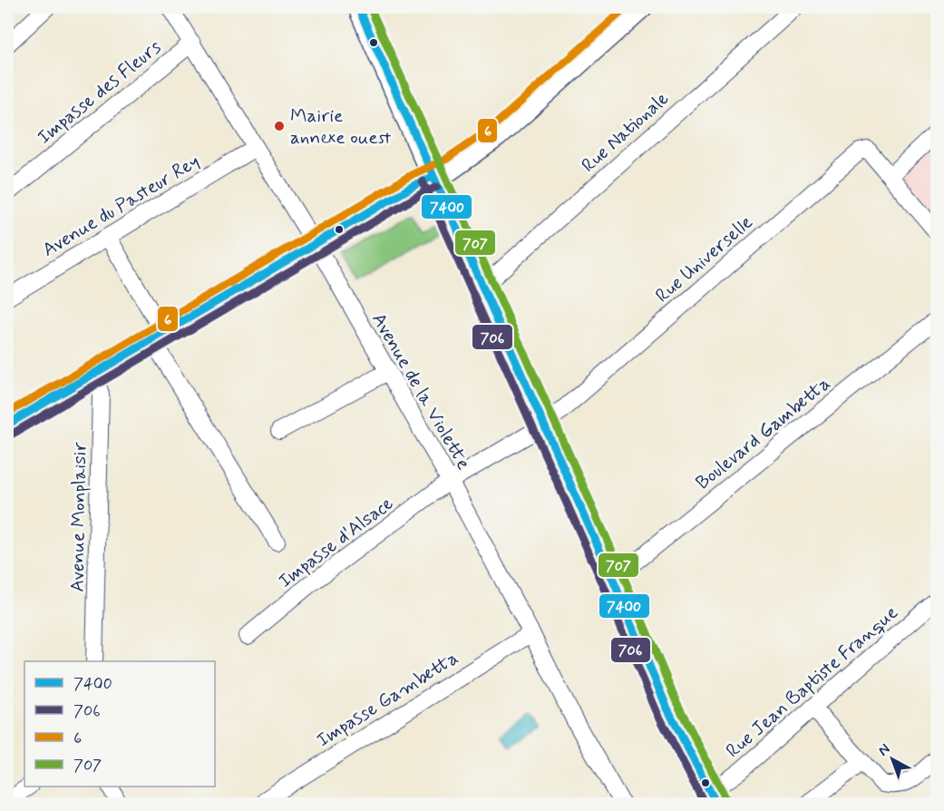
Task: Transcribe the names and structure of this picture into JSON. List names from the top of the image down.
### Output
{
  "streets": {
    "street": [
      "Impasse des Fleurs",
      "Rue Nationale",
      "Avenue du Pasteur Rey",
      "Rue Universelle",
      "Avenue de la Violette",
      "Boulevard Gambetta",
      "Avenue Monplaisir",
      "Impasse d'Alsace",
      "Rue Jean Baptiste Franque",
      "Impasse Gambetta"
    ]
  },
  "crossings": [
    ["Impasse des Fleurs", "Avenue de la Violette"],
    ["Avenue du Pasteur Rey", "Avenue de la Violette"],
    ["Rue Universelle", "Impasse d'Alsace"],
    ["Avenue de la Violette", "Impasse d'Alsace"],
    ["Avenue de la Violette", "Impasse Gambetta"]
  ],
  "places": ["Mairie annexe ouest"],
  "lines": [
    "transit line 7400",
    "transit line 6",
    "transit line 707",
    "transit line 706"
  ],
  "legend": [
    "7400",
    "706",
    "6",
    "707"
  ],
  "north": "top left"
}
